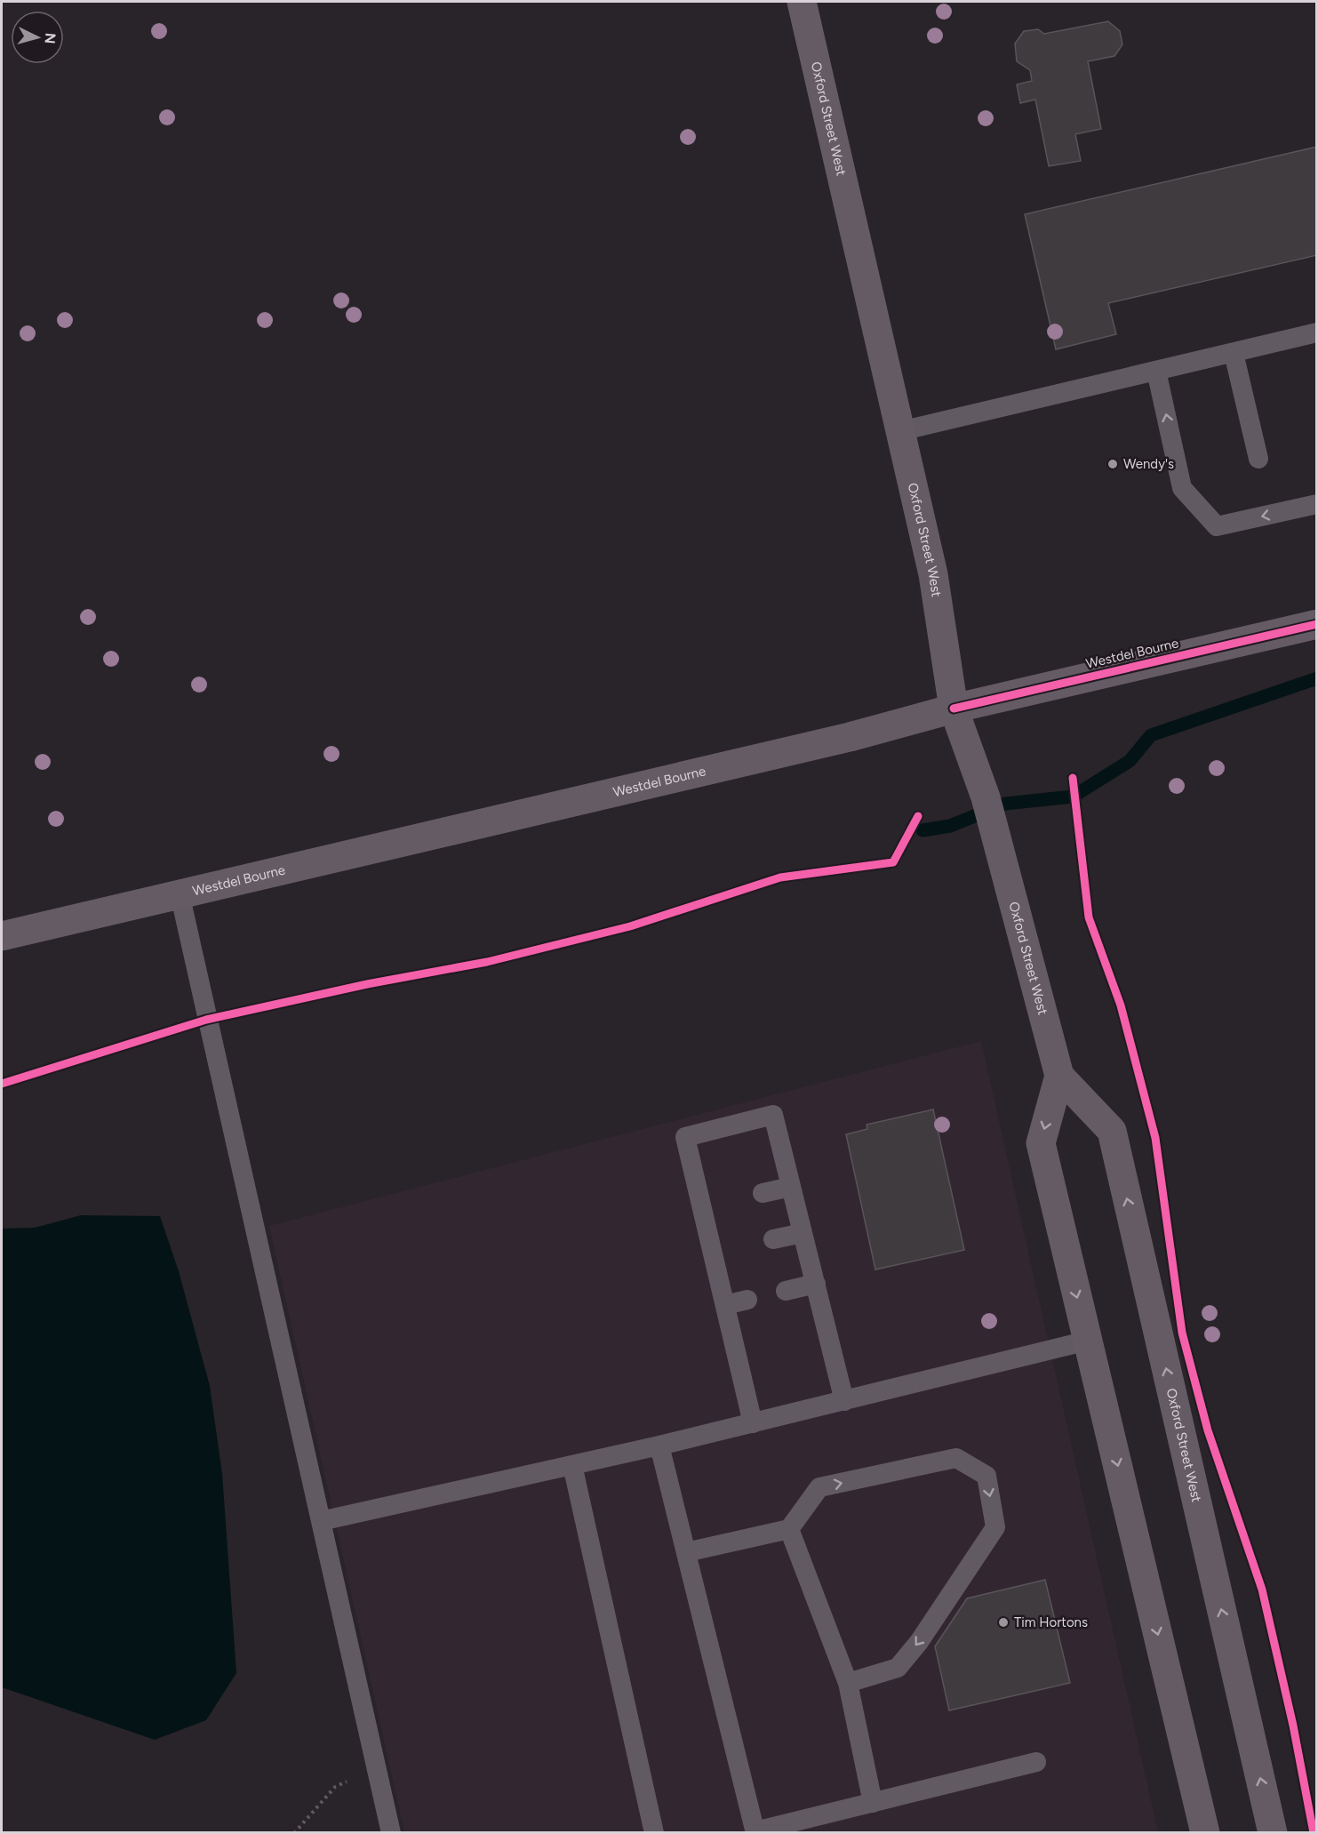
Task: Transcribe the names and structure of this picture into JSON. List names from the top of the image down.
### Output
{
  "streets": {
    "main road": ["Oxford Street West", "Westdel Bourne"]
  },
  "crossings": [
    ["Oxford Street West", "Westdel Bourne"]
  ],
  "places": ["Wendy's", "Tim Hortons"],
  "north": "right"
}
